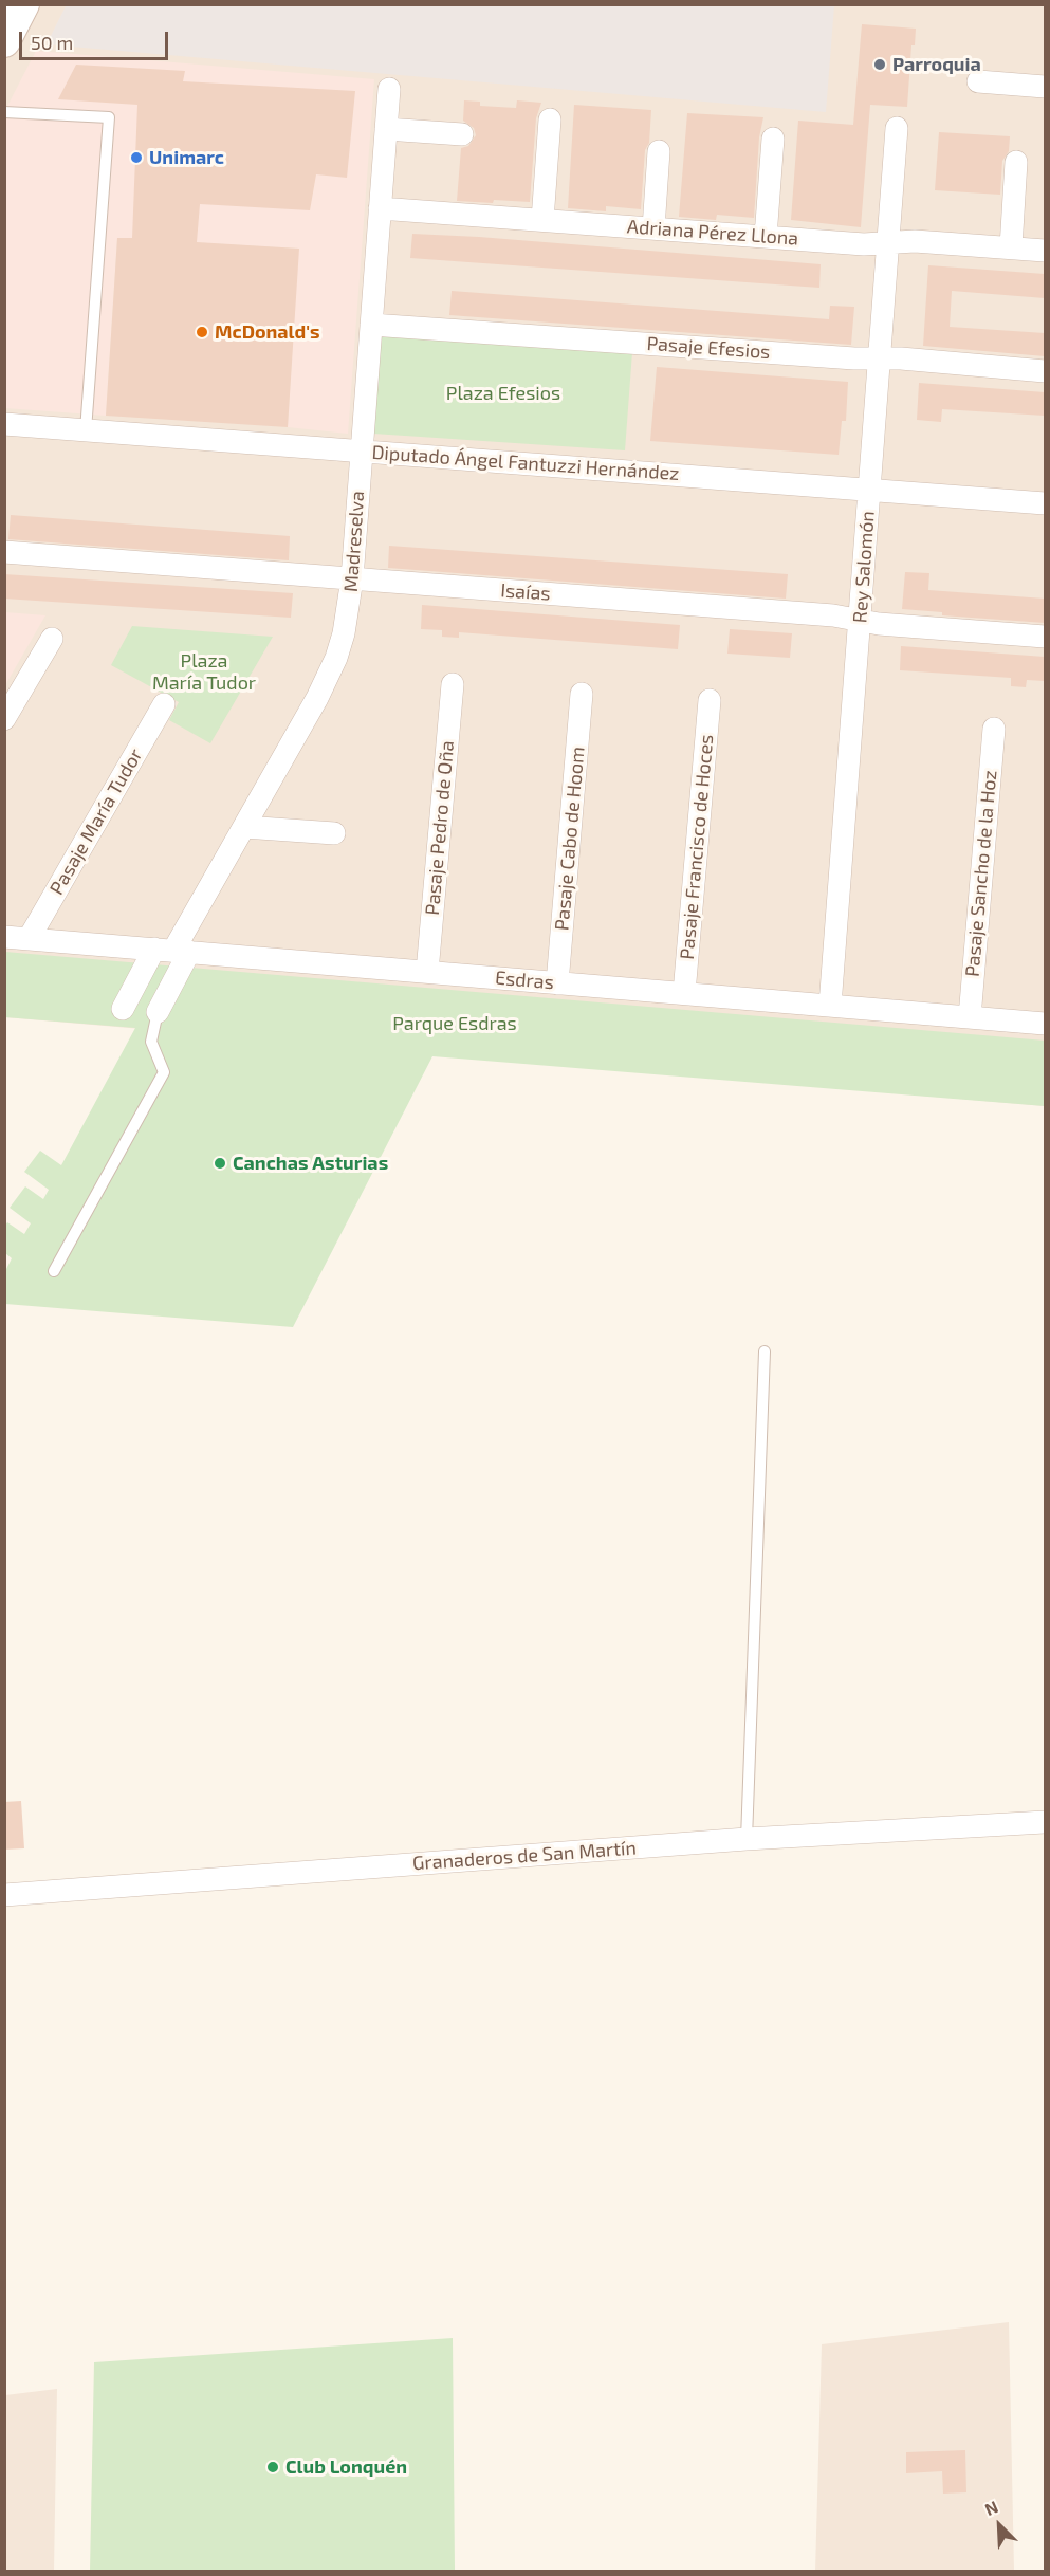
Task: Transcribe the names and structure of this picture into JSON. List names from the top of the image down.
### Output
{
  "streets": {
    "street": [
      "Adriana Pérez Llona",
      "Pasaje Efesios",
      "Diputado Ángel Fantuzzi Hernández",
      "Madreselva",
      "Rey Salomón",
      "Isaías",
      "Pasaje María Tudor",
      "Pasaje Pedro de Oña",
      "Pasaje Cabo de Hoom",
      "Pasaje Francisco de Hoces",
      "Pasaje Sancho de la Hoz",
      "Esdras",
      "Granaderos de San Martín"
    ]
  },
  "crossings": [
    ["Adriana Pérez Llona", "Madreselva"],
    ["Adriana Pérez Llona", "Rey Salomón"],
    ["Pasaje Efesios", "Madreselva"],
    ["Pasaje Efesios", "Rey Salomón"],
    ["Diputado Ángel Fantuzzi Hernández", "Madreselva"],
    ["Diputado Ángel Fantuzzi Hernández", "Rey Salomón"],
    ["Madreselva", "Isaías"],
    ["Madreselva", "Esdras"],
    ["Rey Salomón", "Isaías"],
    ["Rey Salomón", "Esdras"],
    ["Pasaje María Tudor", "Esdras"],
    ["Pasaje Pedro de Oña", "Esdras"],
    ["Pasaje Cabo de Hoom", "Esdras"],
    ["Pasaje Francisco de Hoces", "Esdras"],
    ["Pasaje Sancho de la Hoz", "Esdras"]
  ],
  "parks": ["Plaza Efesios", "Plaza María Tudor", "Parque Esdras"],
  "places": [
    "Parroquia",
    "Unimarc",
    "McDonald's",
    "Canchas Asturias",
    "Club Lonquén"
  ],
  "scale_bar": "50 m",
  "north": "top left"
}
